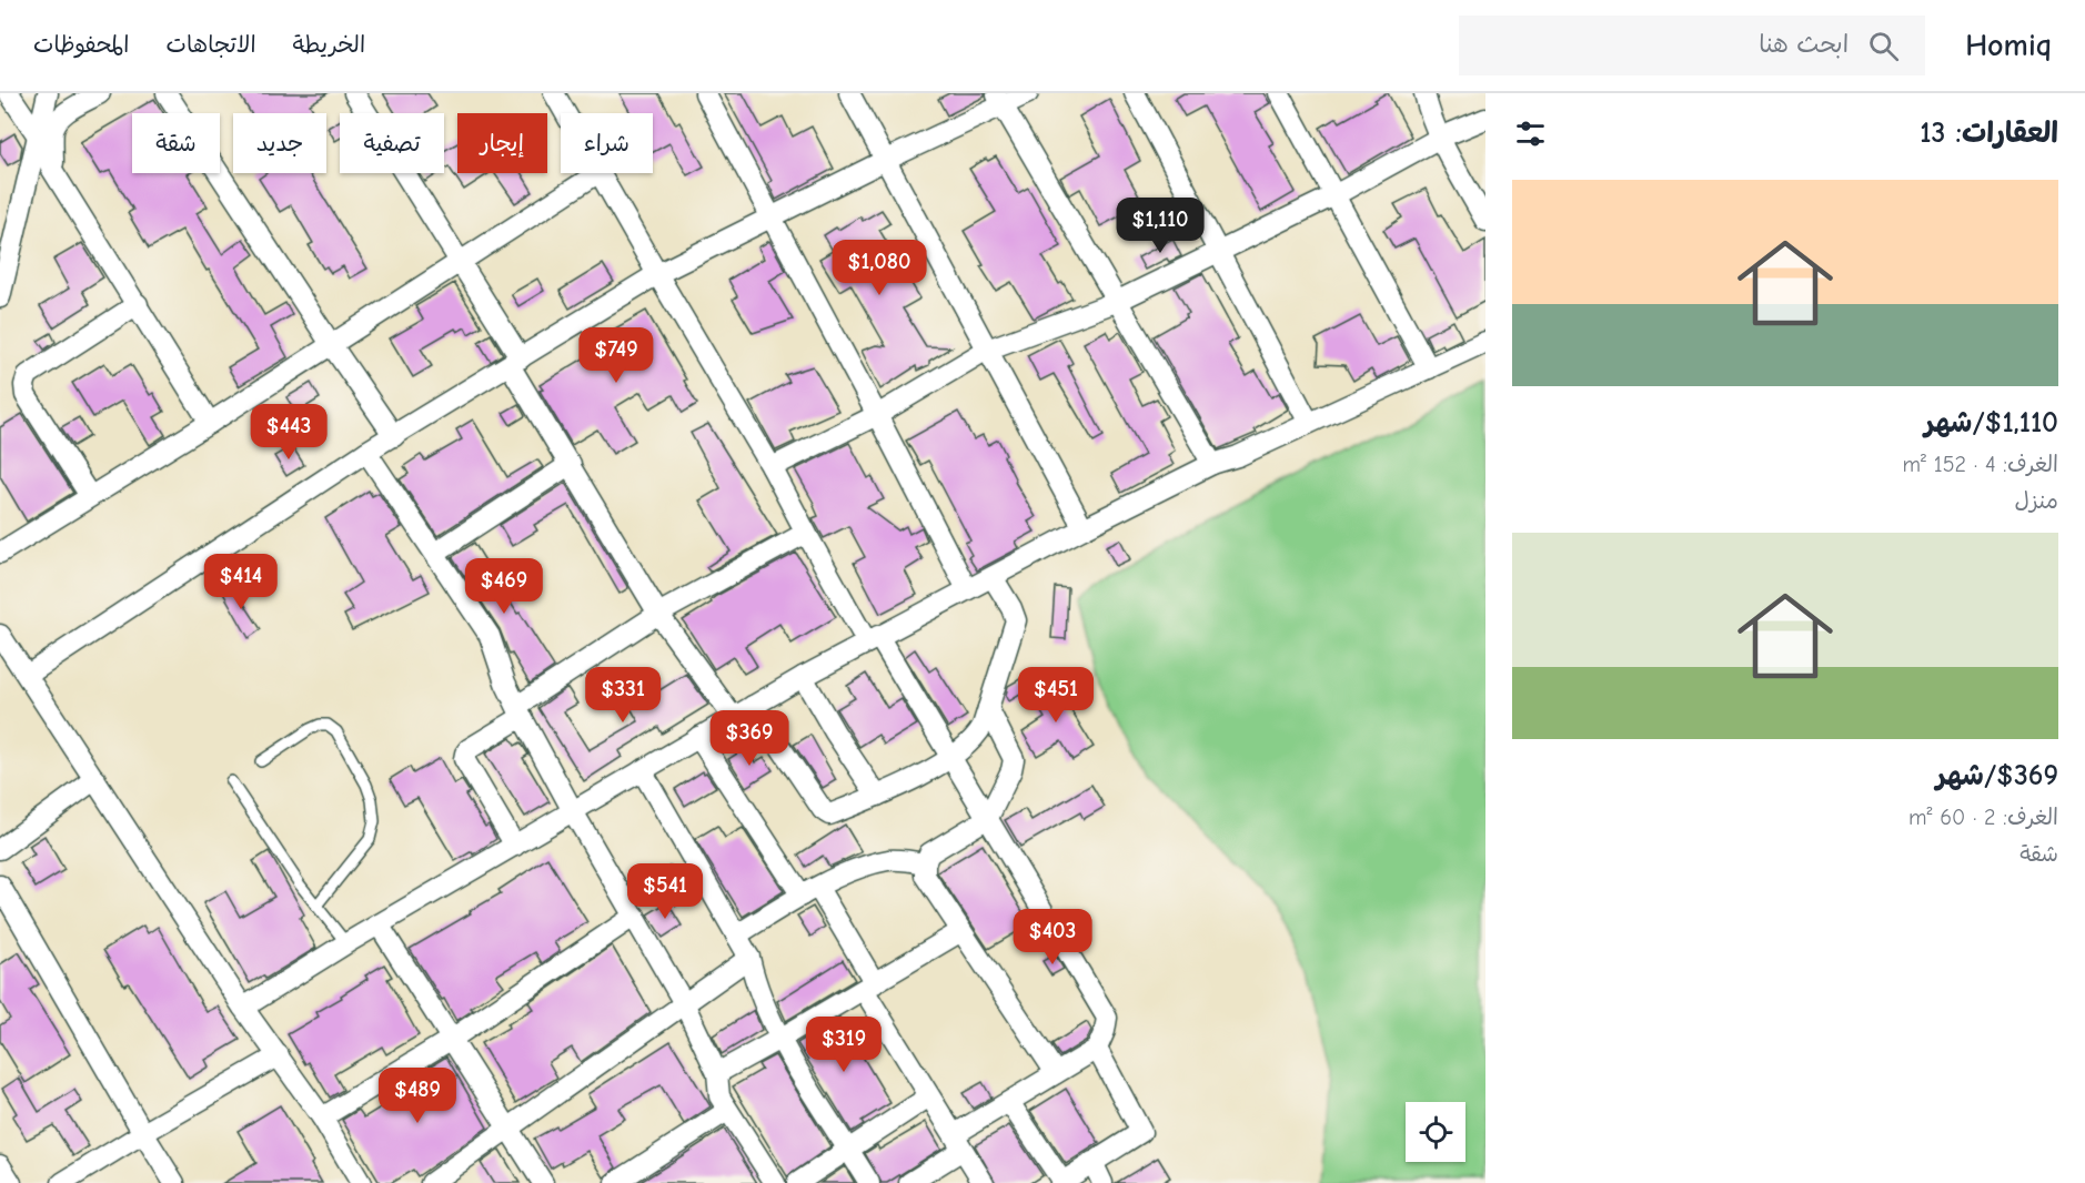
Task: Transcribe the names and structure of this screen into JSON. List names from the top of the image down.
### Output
{
  "page": {
    "header": "Homiq",
    "search": "ابحث هنا",
    "nav": ["الخريطة", "الاتجاهات", "المحفوظات"],
    "heading": "العقارات: 13",
    "chip": [
      "شراء",
      "إيجار",
      "تصفية",
      "جديد",
      "شقة"
    ],
    "list": [
      {
        "name": "$1,110/شهر",
        "note": "الغرف: 4 · 152 m² · منزل"
      },
      {
        "name": "$369/شهر",
        "note": "الغرف: 2 · 60 m² · شقة"
      }
    ],
    "price": [
      "$1,110",
      "$1,080",
      "$749",
      "$443",
      "$414",
      "$469",
      "$331",
      "$451",
      "$369",
      "$541",
      "$403",
      "$319",
      "$489"
    ]
  }
}
